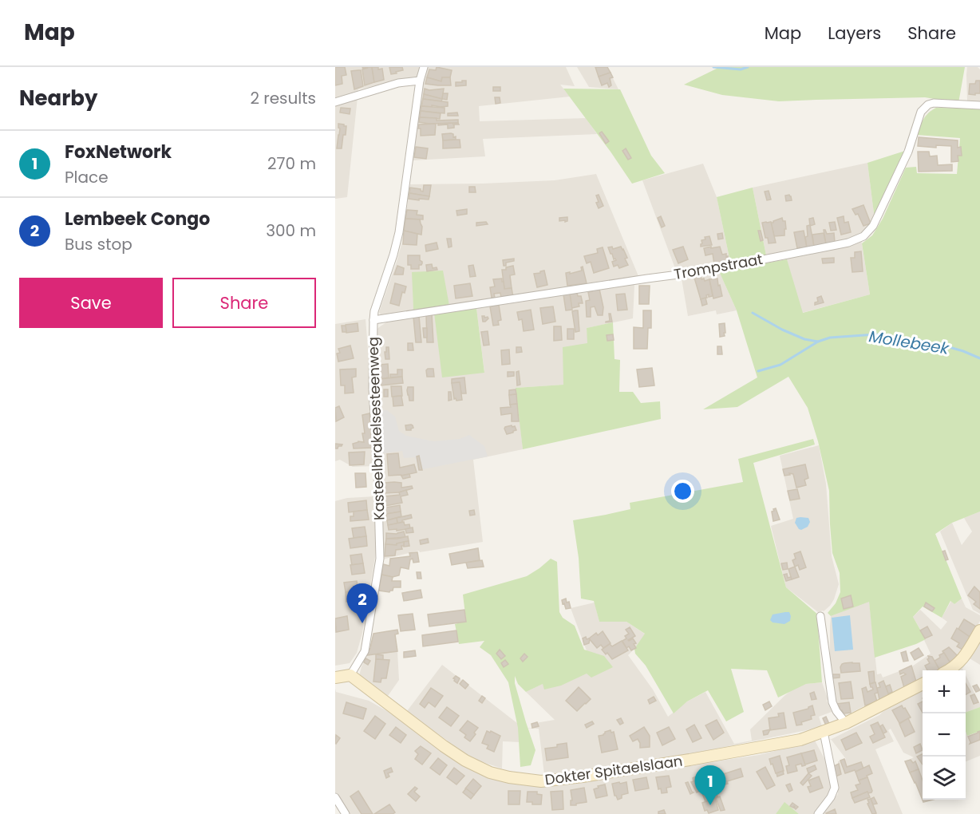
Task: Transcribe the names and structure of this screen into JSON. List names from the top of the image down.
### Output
{
  "streets": {
    "street": ["Trompstraat", "Kasteelbrakelsesteenweg", "Dokter Spitaelslaan"]
  },
  "crossings": [
    ["Trompstraat", "Kasteelbrakelsesteenweg"],
    ["Kasteelbrakelsesteenweg", "Dokter Spitaelslaan"]
  ],
  "water": ["Mollebeek"],
  "page": {
    "header": "Map",
    "nav": ["Map", "Layers", "Share"],
    "heading": ["Nearby", "2 results"],
    "list": [
      {
        "mark": "1",
        "name": "FoxNetwork",
        "note": "Place",
        "value": "270 m"
      },
      {
        "mark": "2",
        "name": "Lembeek Congo",
        "note": "Bus stop",
        "value": "300 m"
      }
    ],
    "buttons": ["Save", "Share"],
    "pins": ["2", "1"],
    "map_buttons": ["+", "−"]
  }
}
